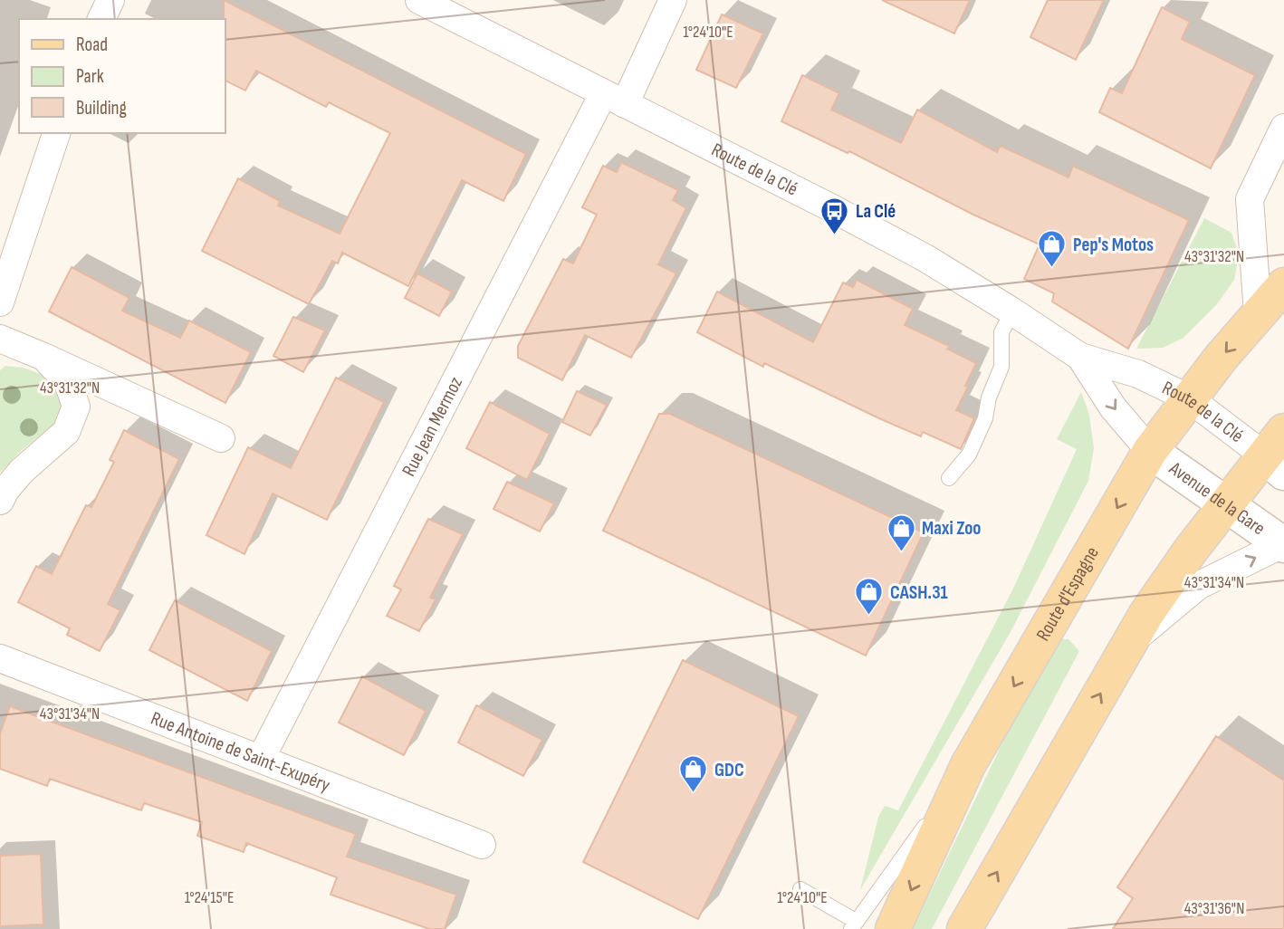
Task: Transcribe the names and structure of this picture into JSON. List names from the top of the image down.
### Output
{
  "streets": {
    "main road": ["Route d'Espagne"],
    "street": [
      "Route de la Clé",
      "Rue Jean Mermoz",
      "Avenue de la Gare",
      "Rue Antoine de Saint-Exupéry"
    ]
  },
  "crossings": [
    ["Route de la Clé", "Rue Jean Mermoz"],
    ["Route de la Clé", "Avenue de la Gare"],
    ["Route de la Clé", "Route d'Espagne"],
    ["Rue Jean Mermoz", "Rue Antoine de Saint-Exupéry"],
    ["Avenue de la Gare", "Route d'Espagne"]
  ],
  "places": {
    "bus stop": ["La Clé"],
    "shop": [
      "Pep's Motos",
      "Maxi Zoo",
      "CASH.31",
      "GDC"
    ]
  },
  "legend": ["Road", "Park", "Building"],
  "coordinates": [
    "1°24'10\"E",
    "43°31'32\"N",
    "43°31'34\"N",
    "1°24'15\"E",
    "43°31'36\"N"
  ]
}
